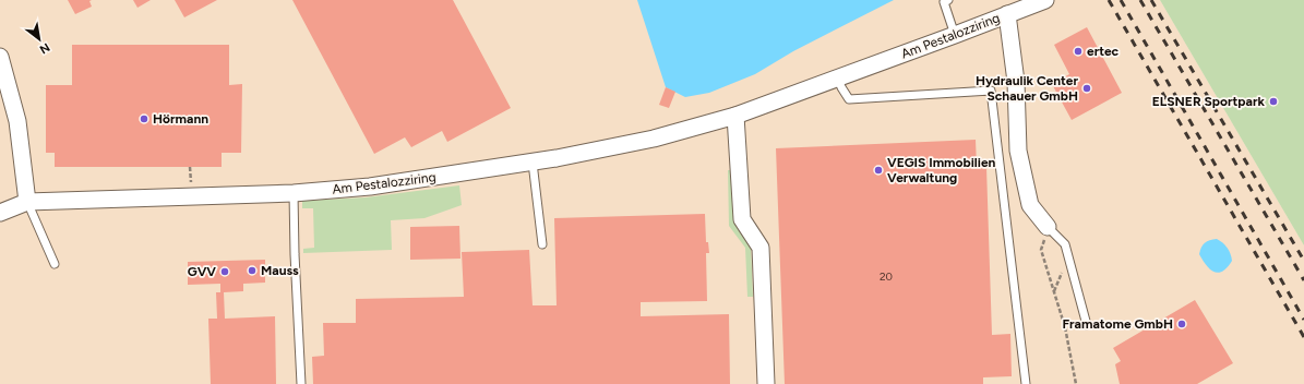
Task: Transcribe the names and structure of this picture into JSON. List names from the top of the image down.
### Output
{
  "streets": {
    "street": ["Am Pestalozziring"]
  },
  "places": [
    "ertec",
    "Hydraulik Center Schauer GmbH",
    "ELSNER Sportpark",
    "Hörmann",
    "VEGIS Immobilien Verwaltung",
    "Mauss",
    "GVV",
    "Framatome GmbH"
  ],
  "house_numbers": ["20"],
  "north": "bottom right"
}
